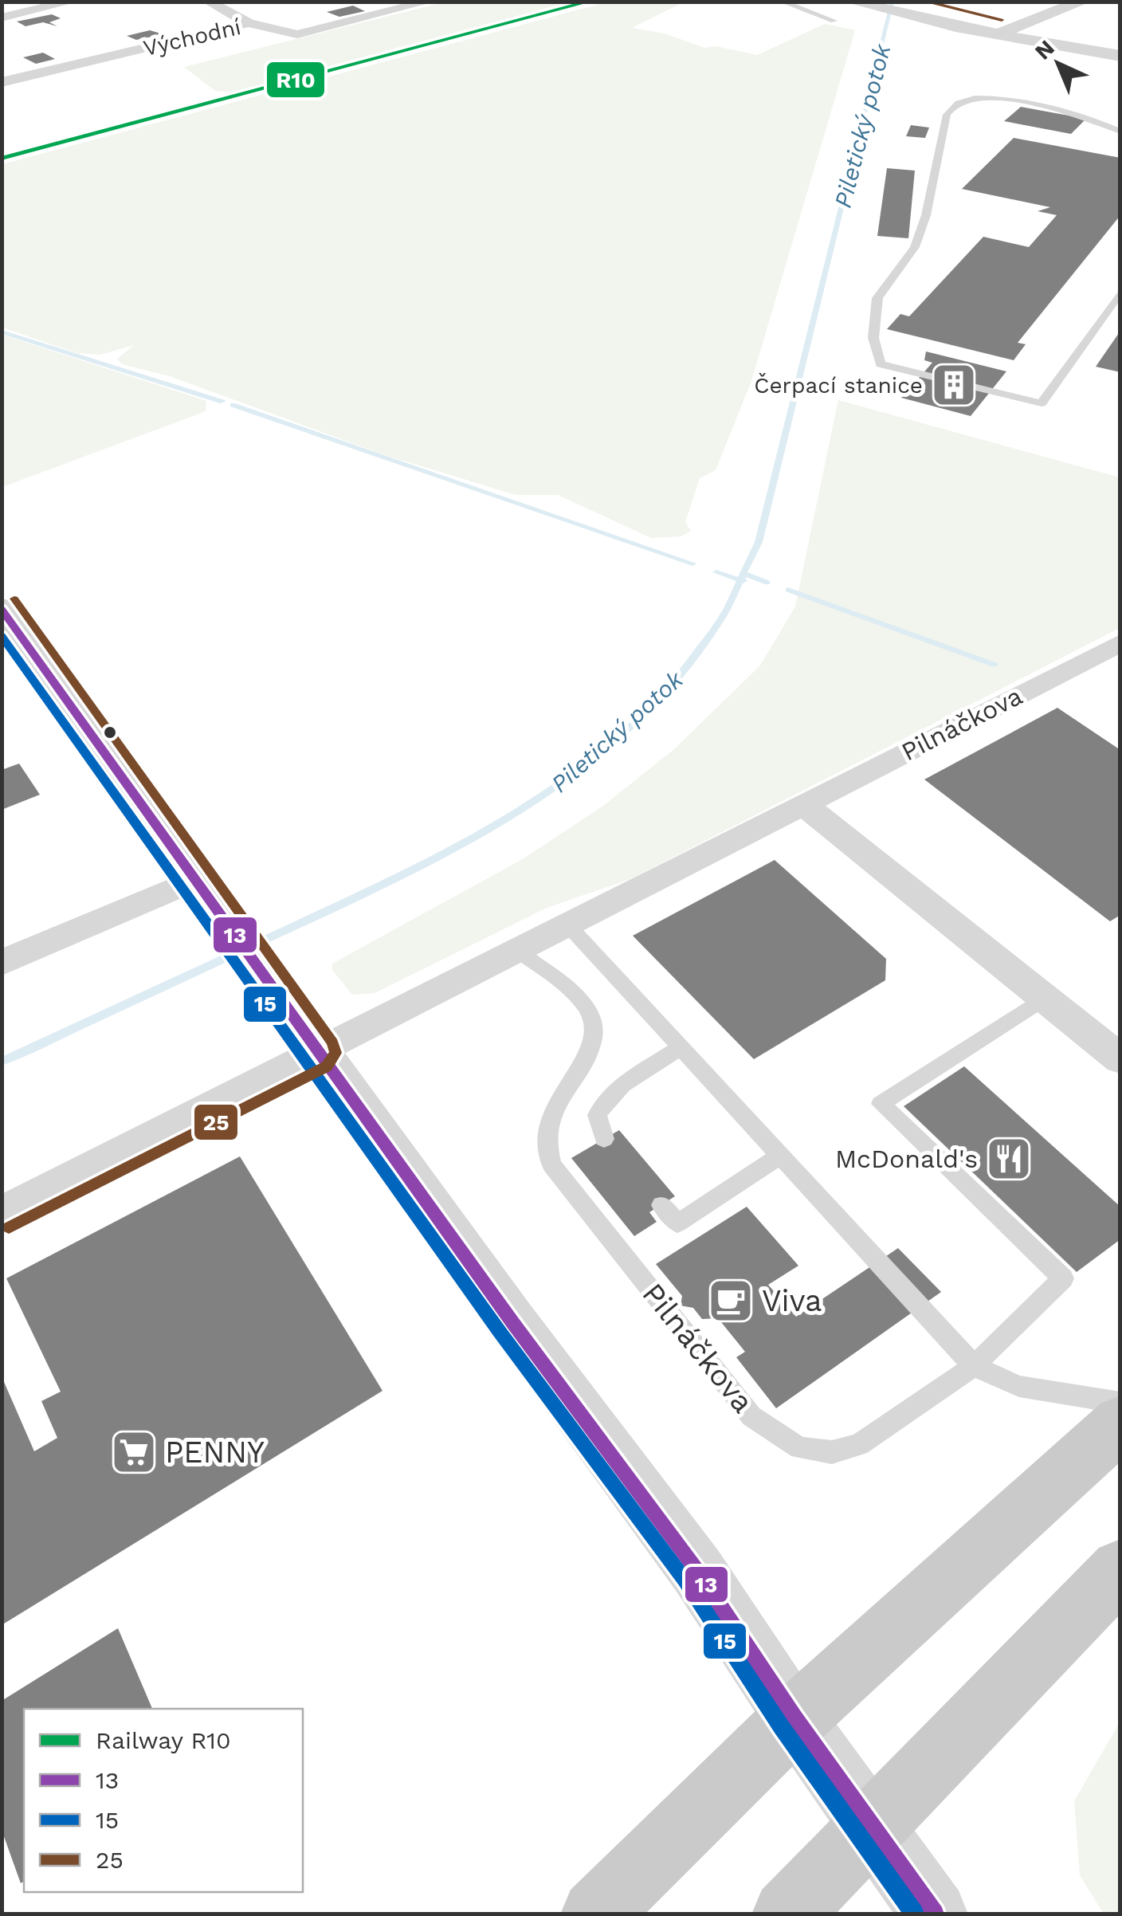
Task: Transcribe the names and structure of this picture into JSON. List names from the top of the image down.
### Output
{
  "streets": {
    "street": ["Východní", "Pilnáčkova"]
  },
  "water": ["Piletický potok"],
  "places": {
    "building": ["Čerpací stanice"],
    "restaurant": ["McDonald's"],
    "cafe": ["Viva"],
    "supermarket": ["PENNY"]
  },
  "lines": [
    "rail line R10",
    "transit line 25",
    "transit line 13",
    "transit line 15"
  ],
  "legend": [
    "Railway R10",
    "13",
    "15",
    "25"
  ],
  "north": "top left"
}
